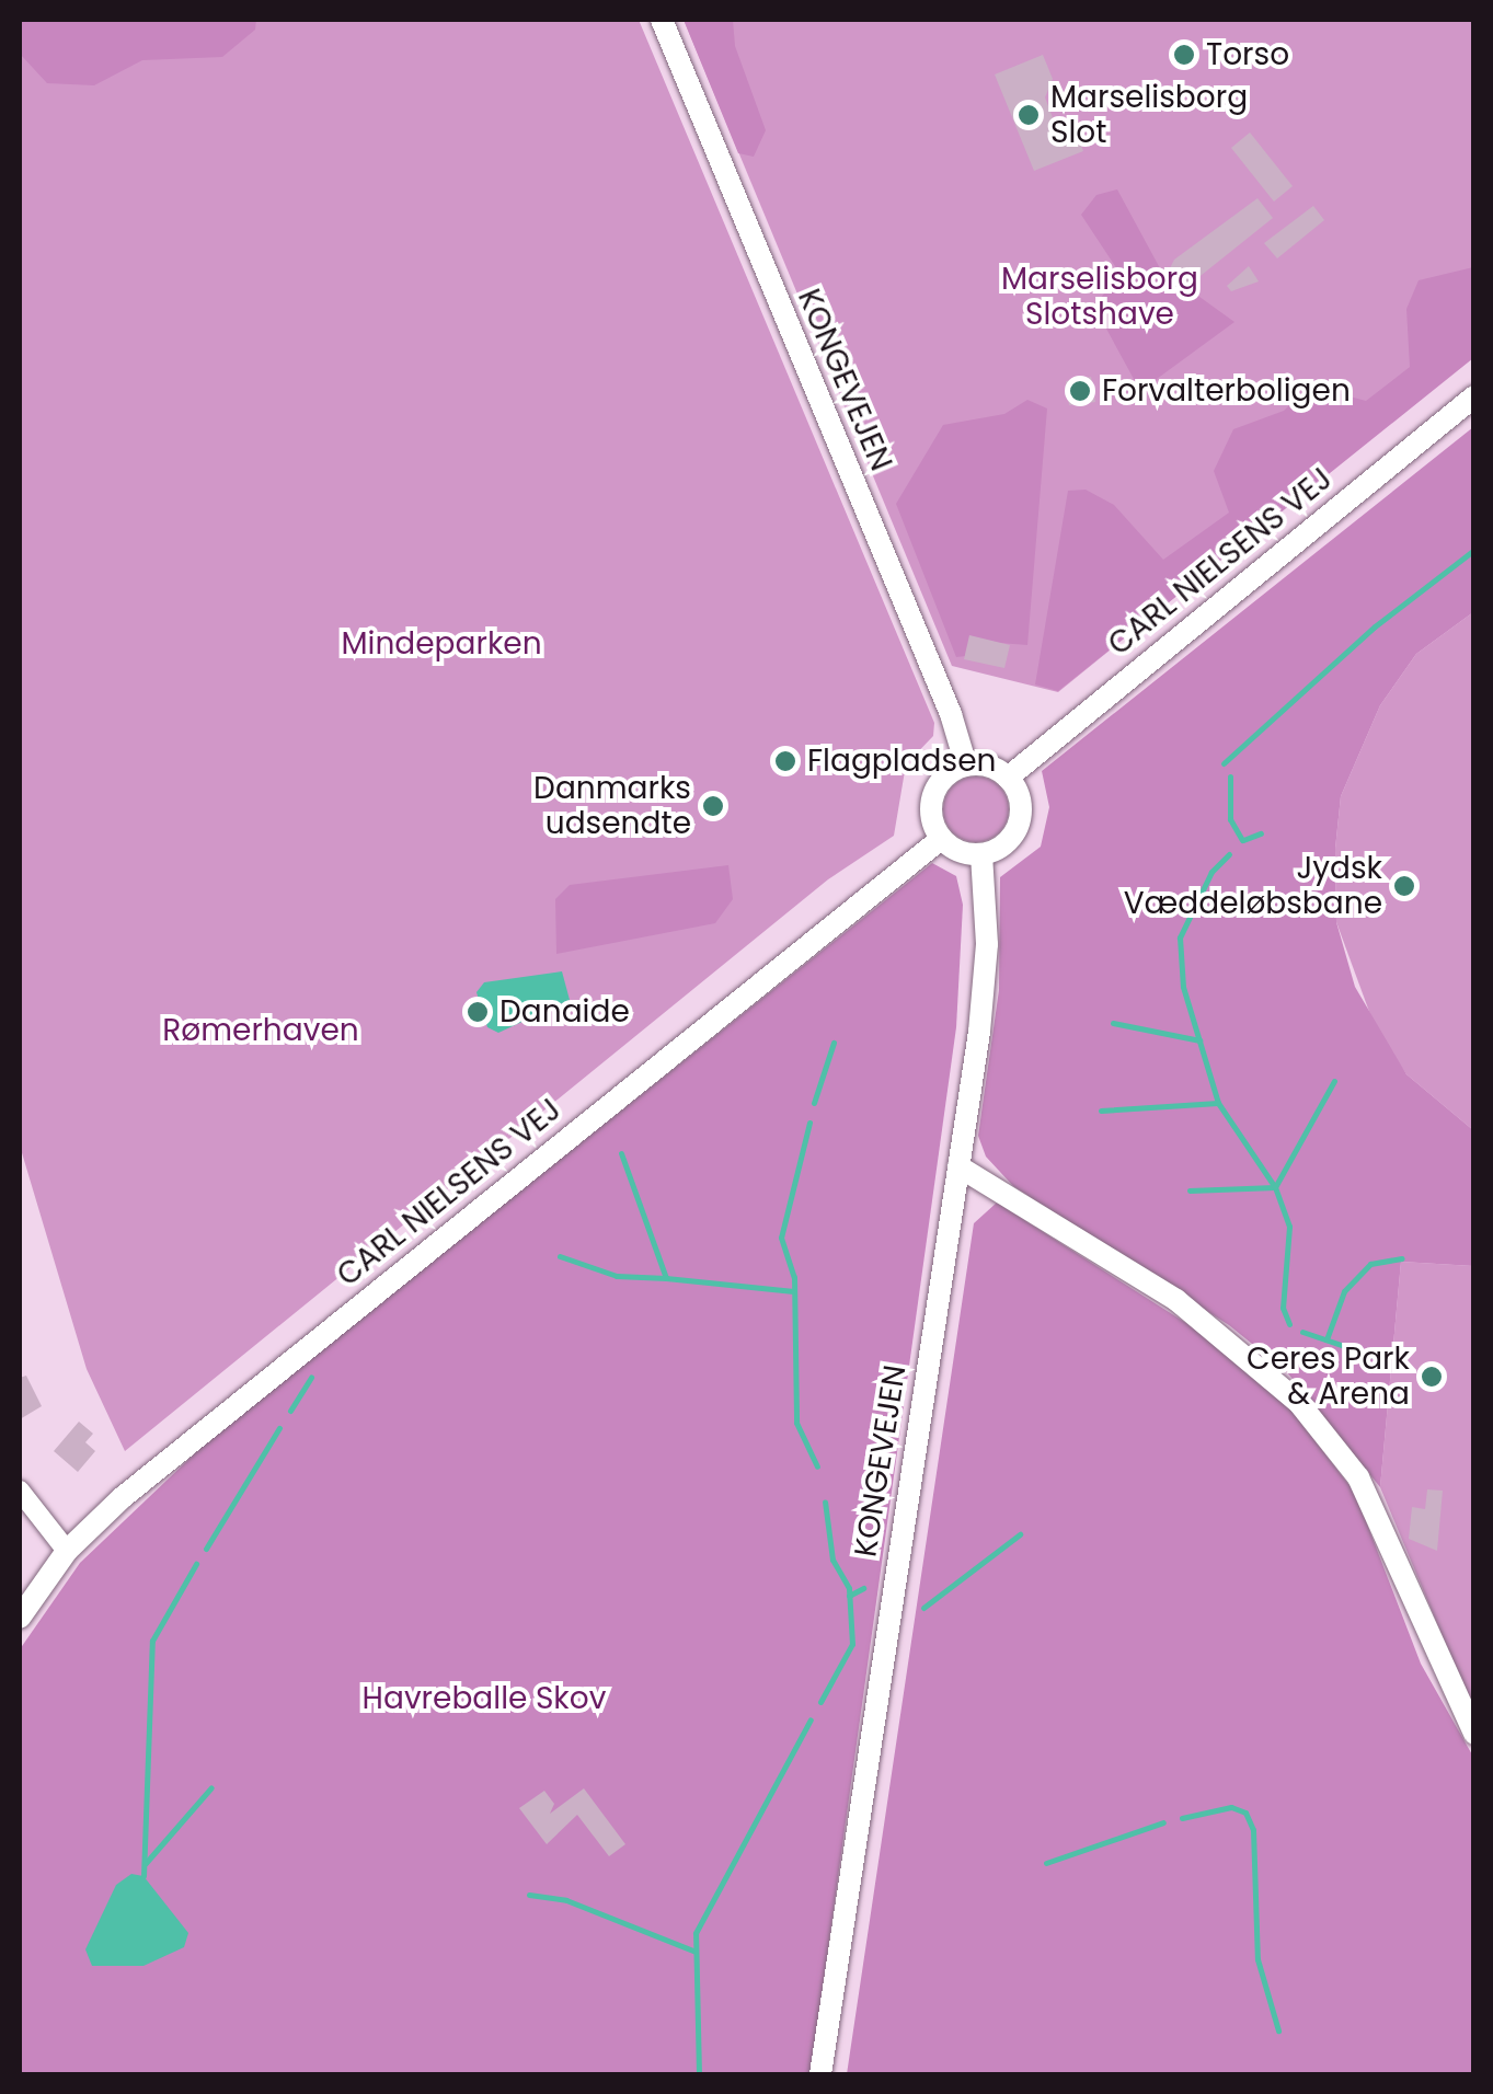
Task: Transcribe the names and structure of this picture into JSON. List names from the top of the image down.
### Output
{
  "streets": {
    "street": ["KONGEVEJEN", "CARL NIELSENS VEJ"]
  },
  "crossings": [
    ["KONGEVEJEN", "CARL NIELSENS VEJ"]
  ],
  "parks": [
    "Marselisborg Slotshave",
    "Mindeparken",
    "Rømerhaven",
    "Havreballe Skov"
  ],
  "places": [
    "Torso",
    "Marselisborg Slot",
    "Forvalterboligen",
    "Flagpladsen",
    "Danmarks udsendte",
    "Jydsk Væddeløbsbane",
    "Danaide",
    "Ceres Park & Arena"
  ]
}
